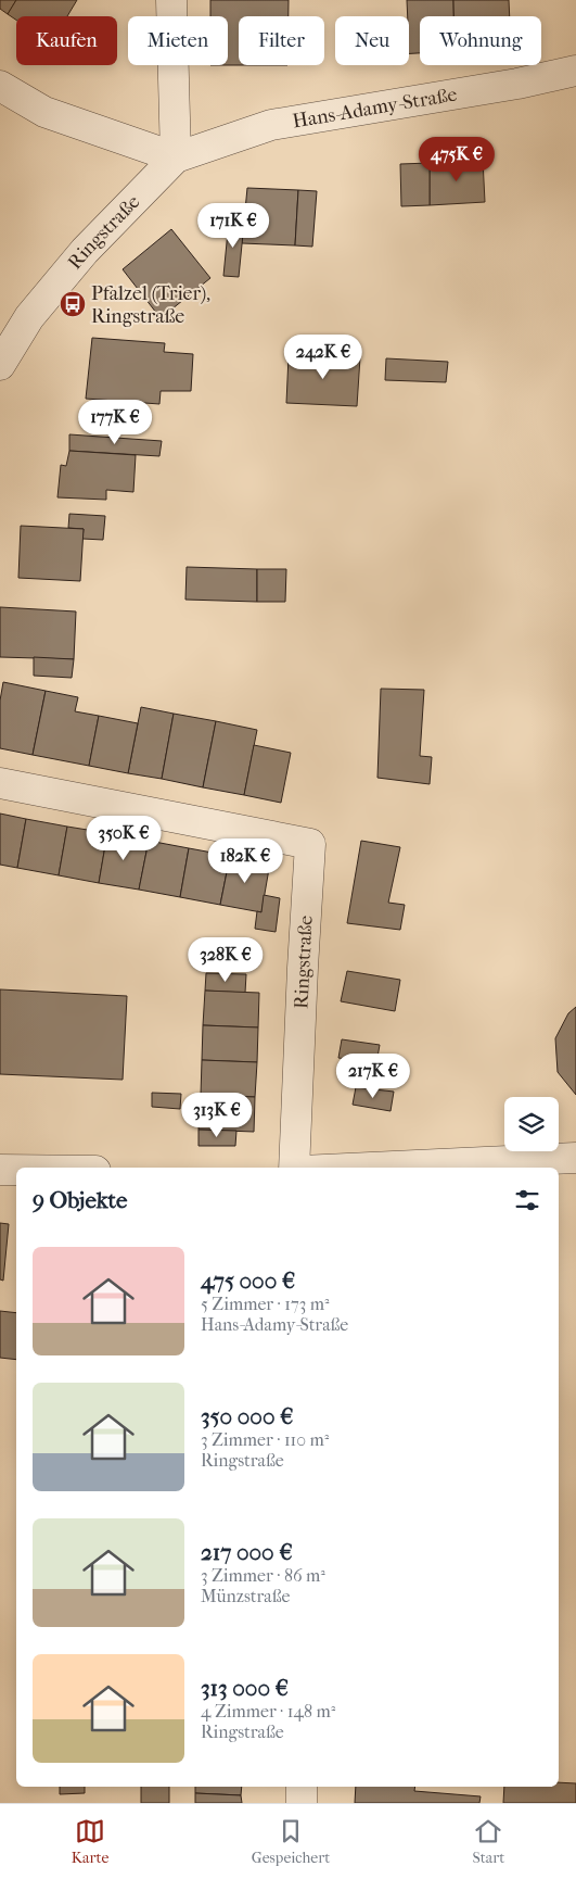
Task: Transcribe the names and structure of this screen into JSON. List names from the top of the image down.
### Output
{
  "streets": {
    "street": ["Hans-Adamy-Straße", "Ringstraße"]
  },
  "crossings": [
    ["Hans-Adamy-Straße", "Ringstraße"]
  ],
  "places": {
    "bus stop": ["Pfalzel (Trier), Ringstraße"]
  },
  "page": {
    "chip": [
      "Kaufen",
      "Mieten",
      "Filter",
      "Neu",
      "Wohnung"
    ],
    "price": [
      "475K €",
      "171K €",
      "242K €",
      "177K €",
      "350K €",
      "182K €",
      "328K €",
      "217K €",
      "313K €"
    ],
    "heading": "9 Objekte",
    "list": [
      {
        "name": "475 000 €",
        "note": "5 Zimmer · 173 m² · Hans-Adamy-Straße"
      },
      {
        "name": "350 000 €",
        "note": "3 Zimmer · 110 m² · Ringstraße"
      },
      {
        "name": "217 000 €",
        "note": "3 Zimmer · 86 m² · Münzstraße"
      },
      {
        "name": "313 000 €",
        "note": "4 Zimmer · 148 m² · Ringstraße"
      }
    ],
    "tabs": ["Karte", "Gespeichert", "Start"]
  }
}
